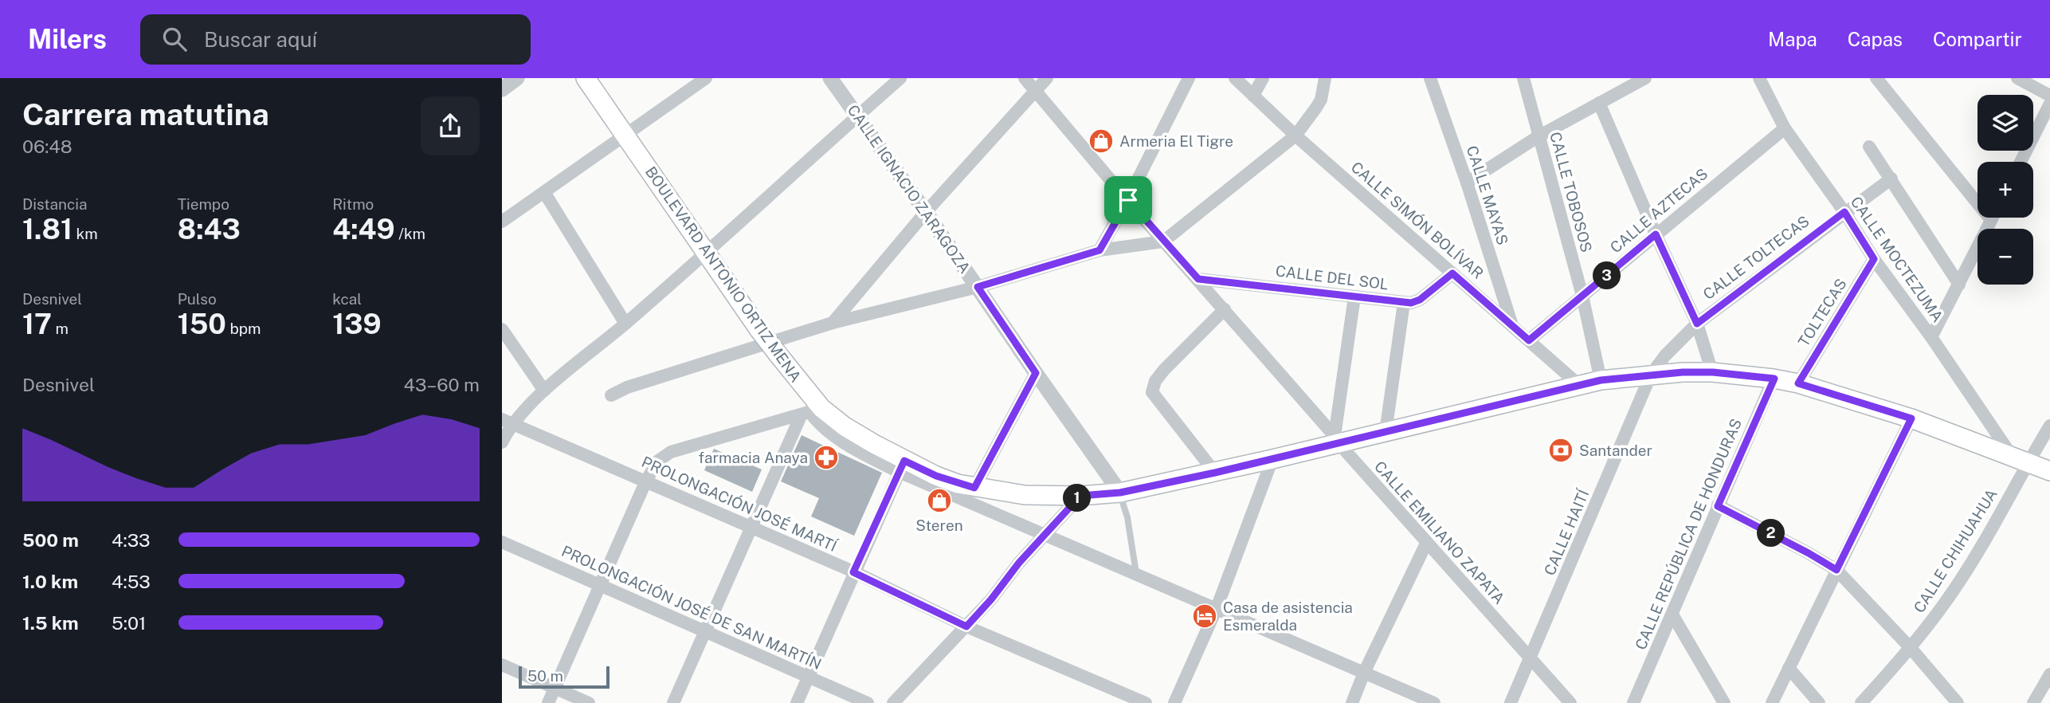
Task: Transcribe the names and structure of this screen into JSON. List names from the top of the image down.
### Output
{
  "streets": {
    "main road": ["BOULEVARD ANTONIO ORTIZ MENA"],
    "street": [
      "CALLE IGNACIO ZARAGOZA",
      "CALLE TOBOSOS",
      "CALLE MAYAS",
      "CALLE AZTECAS",
      "CALLE SIMÓN BOLÍVAR",
      "CALLE TOLTECAS",
      "CALLE MOCTEZUMA",
      "CALLE DEL SOL",
      "TOLTECAS",
      "PROLONGACIÓN JOSÉ MARTÍ",
      "CALLE EMILIANO ZAPATA",
      "CALLE HAITÍ",
      "CALLE REPÚBLICA DE HONDURAS",
      "CALLE CHIHUAHUA",
      "PROLONGACIÓN JOSÉ DE SAN MARTÍN"
    ]
  },
  "crossings": [
    ["CALLE IGNACIO ZARAGOZA", "BOULEVARD ANTONIO ORTIZ MENA"],
    ["CALLE TOBOSOS", "CALLE AZTECAS"],
    ["CALLE TOBOSOS", "BOULEVARD ANTONIO ORTIZ MENA"],
    ["CALLE MAYAS", "CALLE SIMÓN BOLÍVAR"],
    ["CALLE AZTECAS", "CALLE SIMÓN BOLÍVAR"],
    ["CALLE AZTECAS", "CALLE MOCTEZUMA"],
    ["CALLE SIMÓN BOLÍVAR", "BOULEVARD ANTONIO ORTIZ MENA"],
    ["CALLE SIMÓN BOLÍVAR", "CALLE DEL SOL"],
    ["CALLE TOLTECAS", "CALLE MOCTEZUMA"],
    ["CALLE TOLTECAS", "BOULEVARD ANTONIO ORTIZ MENA"],
    ["CALLE TOLTECAS", "CALLE HAITÍ"],
    ["CALLE MOCTEZUMA", "BOULEVARD ANTONIO ORTIZ MENA"],
    ["CALLE MOCTEZUMA", "TOLTECAS"],
    ["CALLE MOCTEZUMA", "CALLE CHIHUAHUA"],
    ["BOULEVARD ANTONIO ORTIZ MENA", "TOLTECAS"],
    ["BOULEVARD ANTONIO ORTIZ MENA", "CALLE EMILIANO ZAPATA"],
    ["BOULEVARD ANTONIO ORTIZ MENA", "CALLE HAITÍ"],
    ["BOULEVARD ANTONIO ORTIZ MENA", "CALLE REPÚBLICA DE HONDURAS"],
    ["BOULEVARD ANTONIO ORTIZ MENA", "CALLE CHIHUAHUA"],
    ["CALLE DEL SOL", "CALLE EMILIANO ZAPATA"],
    ["CALLE EMILIANO ZAPATA", "CALLE HAITÍ"]
  ],
  "places": {
    "shop": ["Armeria El Tigre", "Steren"],
    "bank": ["Santander"],
    "pharmacy": ["farmacia Anaya"],
    "hotel": ["Casa de asistencia Esmeralda"]
  },
  "scale_bar": "50 m",
  "page": {
    "header": "Milers",
    "search": "Buscar aquí",
    "nav": ["Mapa", "Capas", "Compartir"],
    "heading": ["Carrera matutina", "06:48"],
    "map_buttons": ["+", "−"],
    "stats": [
      ["Distancia", "1.81 km"],
      ["Tiempo", "8:43"],
      ["Ritmo", "4:49 /km"],
      ["Desnivel", "17 m"],
      ["Pulso", "150 bpm"],
      ["kcal", "139"]
    ],
    "pins": ["3", "1", "2"],
    "chart": ["Desnivel", "43–60 m"],
    "list": [
      {
        "name": "500 m",
        "note": "4:33"
      },
      {
        "name": "1.0 km",
        "note": "4:53"
      },
      {
        "name": "1.5 km",
        "note": "5:01"
      }
    ],
    "scale": "50 m"
  }
}
